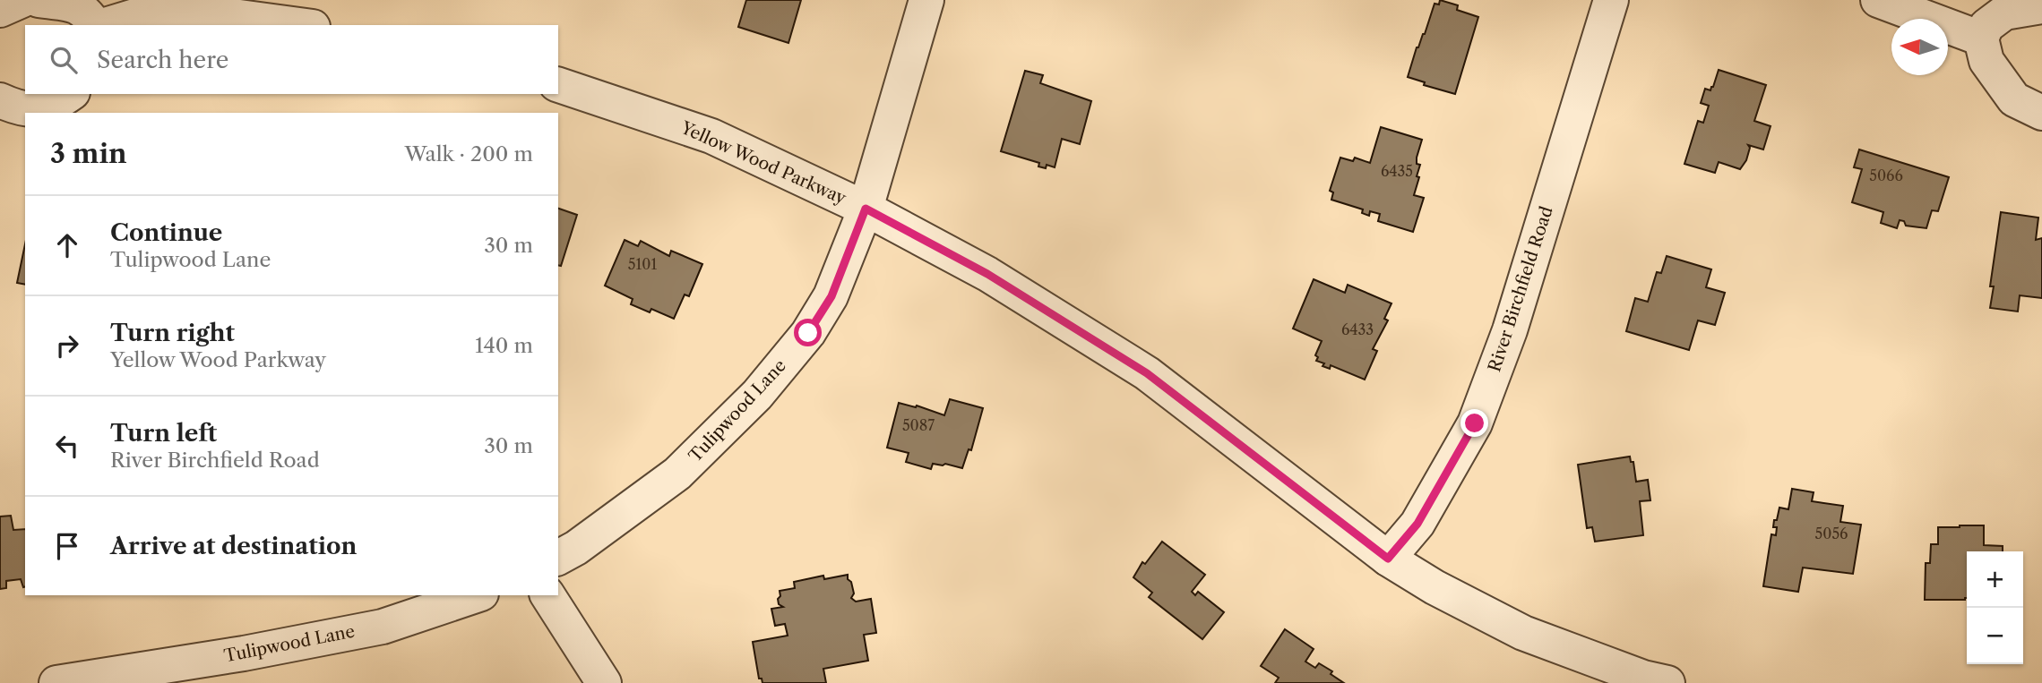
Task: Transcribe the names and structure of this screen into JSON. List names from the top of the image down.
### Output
{
  "streets": {
    "street": ["Yellow Wood Parkway", "River Birchfield Road", "Tulipwood Lane"]
  },
  "crossings": [
    ["Yellow Wood Parkway", "River Birchfield Road"],
    ["Yellow Wood Parkway", "Tulipwood Lane"]
  ],
  "house_numbers": [
    "6435",
    "5066",
    "5101",
    "6433",
    "5087",
    "5056"
  ],
  "north": "left",
  "page": {
    "search": "Search here",
    "heading": ["3 min", "Walk · 200 m"],
    "list": [
      ["Continue", "Tulipwood Lane", "30 m"],
      ["Turn right", "Yellow Wood Parkway", "140 m"],
      ["Turn left", "River Birchfield Road", "30 m"],
      "Arrive at destination"
    ],
    "map_buttons": ["+", "−"]
  }
}
